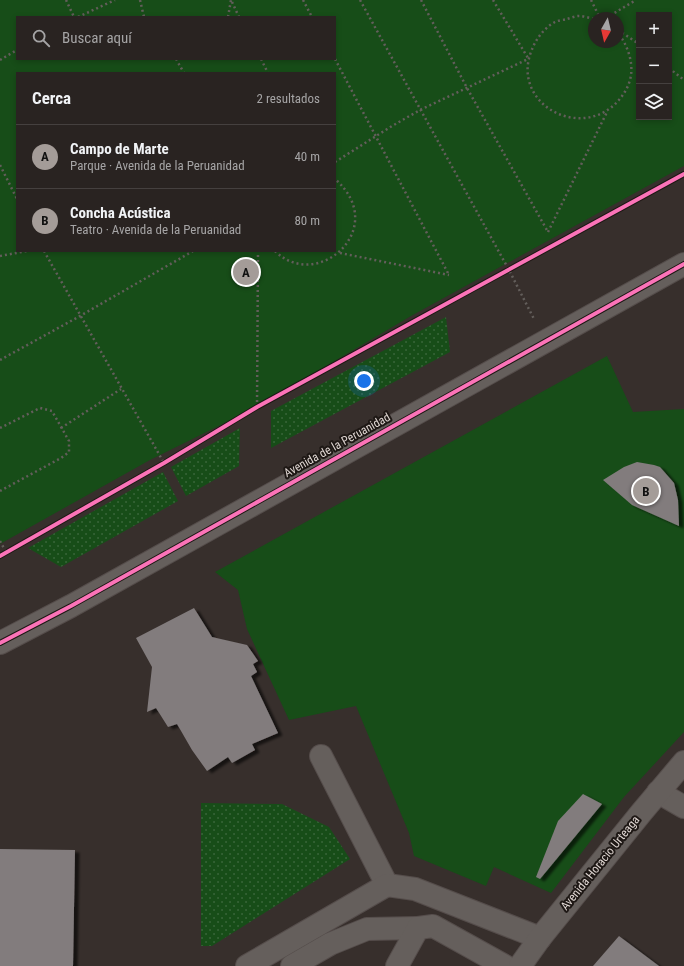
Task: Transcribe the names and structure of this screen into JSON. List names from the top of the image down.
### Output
{
  "streets": {
    "street": ["Avenida de la Peruanidad", "Avenida Horacio Urteaga"]
  },
  "north": "bottom",
  "page": {
    "map_buttons": ["+", "−"],
    "search": "Buscar aquí",
    "heading": ["Cerca", "2 resultados"],
    "list": [
      {
        "mark": "A",
        "name": "Campo de Marte",
        "note": "Parque · Avenida de la Peruanidad",
        "value": "40 m"
      },
      {
        "mark": "B",
        "name": "Concha Acústica",
        "note": "Teatro · Avenida de la Peruanidad",
        "value": "80 m"
      }
    ],
    "pins": ["A", "B"]
  }
}
